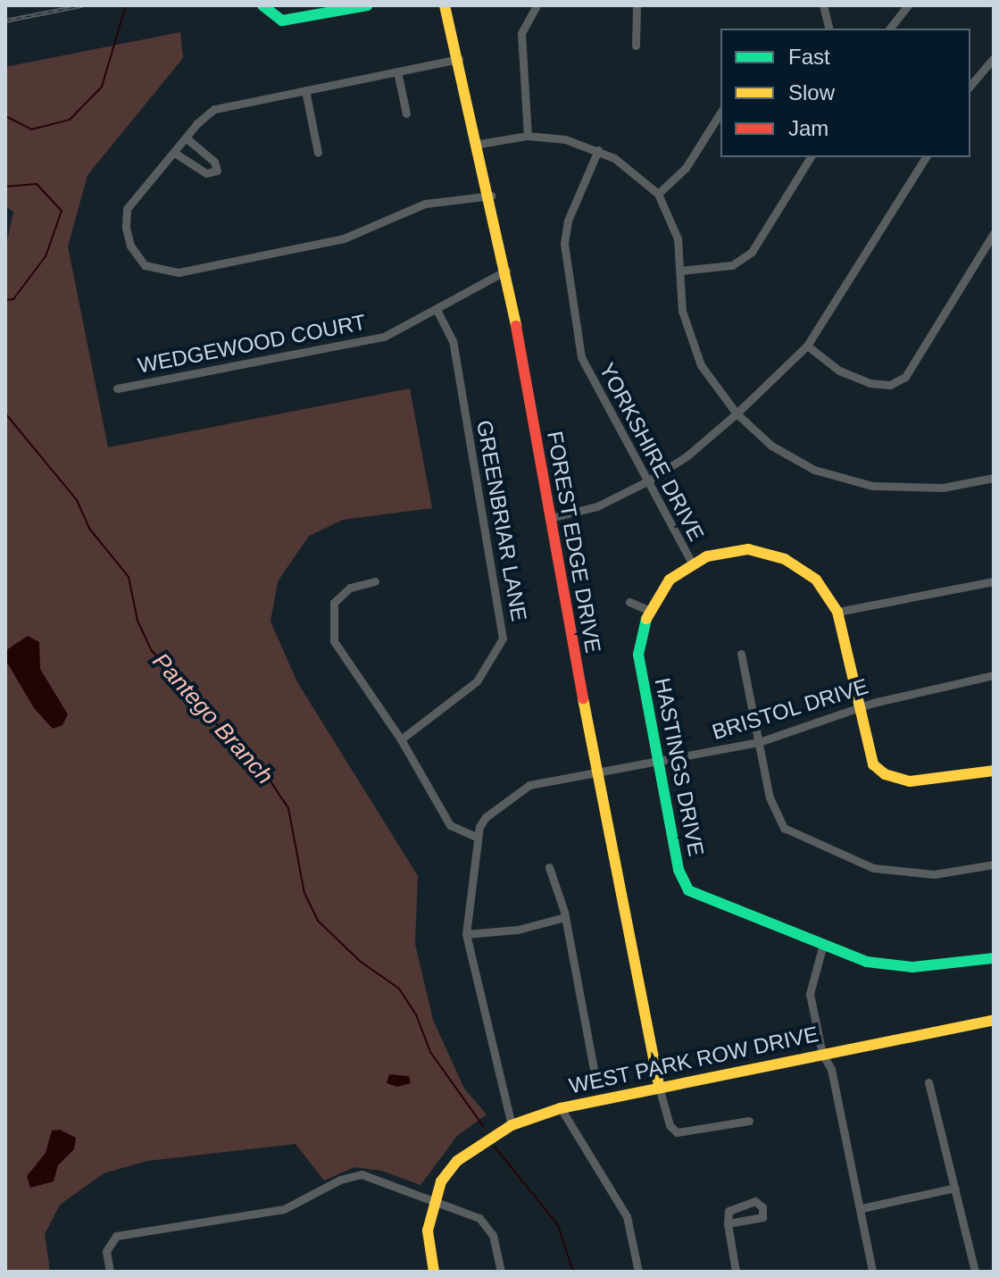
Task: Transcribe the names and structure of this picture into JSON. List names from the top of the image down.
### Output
{
  "streets": {
    "street": [
      "WEDGEWOOD COURT",
      "YORKSHIRE DRIVE",
      "GREENBRIAR LANE",
      "FOREST EDGE DRIVE",
      "BRISTOL DRIVE",
      "HASTINGS DRIVE",
      "WEST PARK ROW DRIVE"
    ]
  },
  "crossings": [
    ["WEDGEWOOD COURT", "GREENBRIAR LANE"],
    ["WEDGEWOOD COURT", "FOREST EDGE DRIVE"],
    ["YORKSHIRE DRIVE", "BRISTOL DRIVE"],
    ["YORKSHIRE DRIVE", "HASTINGS DRIVE"],
    ["FOREST EDGE DRIVE", "BRISTOL DRIVE"],
    ["FOREST EDGE DRIVE", "WEST PARK ROW DRIVE"],
    ["BRISTOL DRIVE", "HASTINGS DRIVE"]
  ],
  "water": ["Pantego Branch"],
  "legend": ["Fast", "Slow", "Jam"]
}
